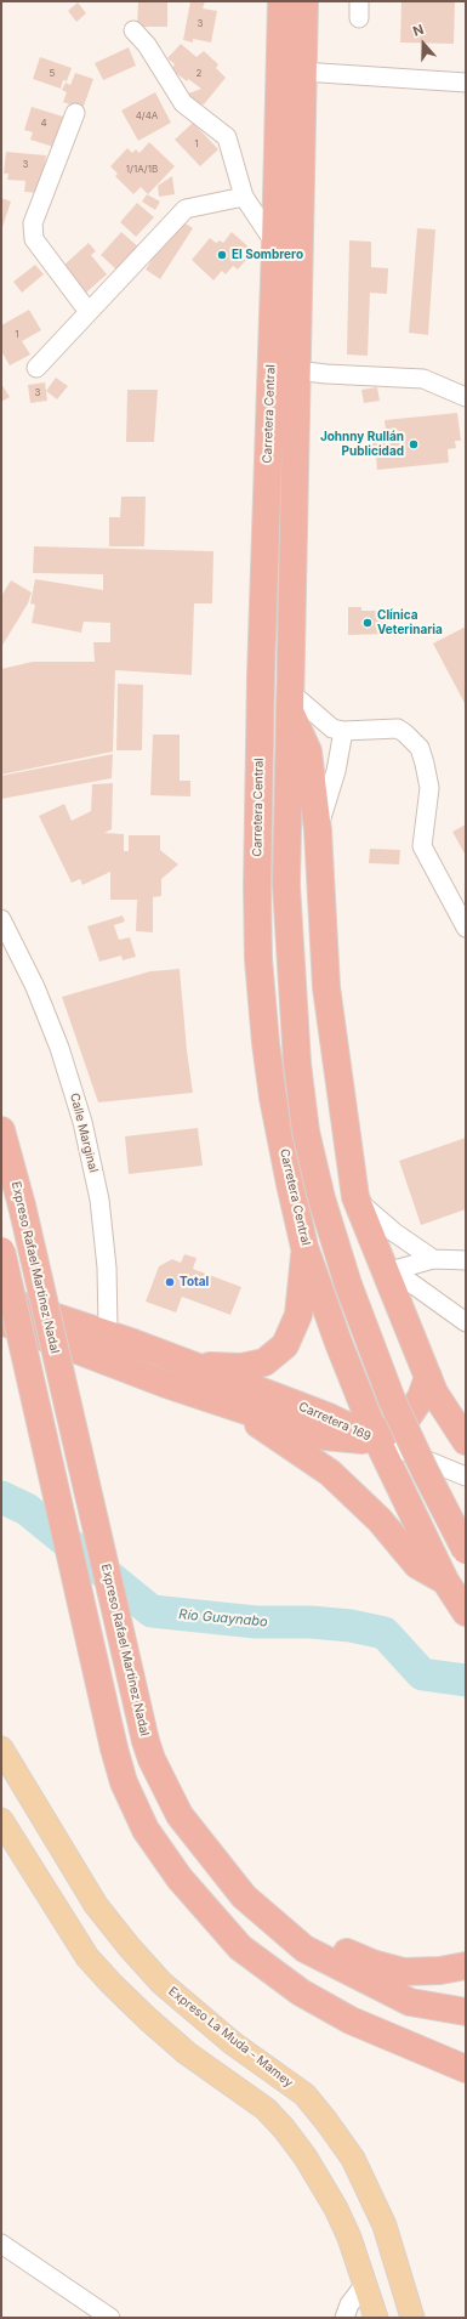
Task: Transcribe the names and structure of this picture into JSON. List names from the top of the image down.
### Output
{
  "streets": {
    "highway": ["Carretera Central", "Expreso Rafael Martínez Nadal", "Carretera 169"],
    "main road": ["Expreso La Muda - Mamey"],
    "street": ["Calle Marginal"]
  },
  "crossings": [
    ["Carretera Central", "Carretera 169"],
    ["Calle Marginal", "Carretera 169"]
  ],
  "water": ["Río Guaynabo"],
  "places": [
    "El Sombrero",
    "Johnny Rullán Publicidad",
    "Clínica Veterinaria",
    "Total"
  ],
  "house_numbers": [
    "3",
    "5",
    "2",
    "4/4A",
    "4",
    "1",
    "3",
    "1/1A/1B",
    "1",
    "3"
  ],
  "north": "top"
}
